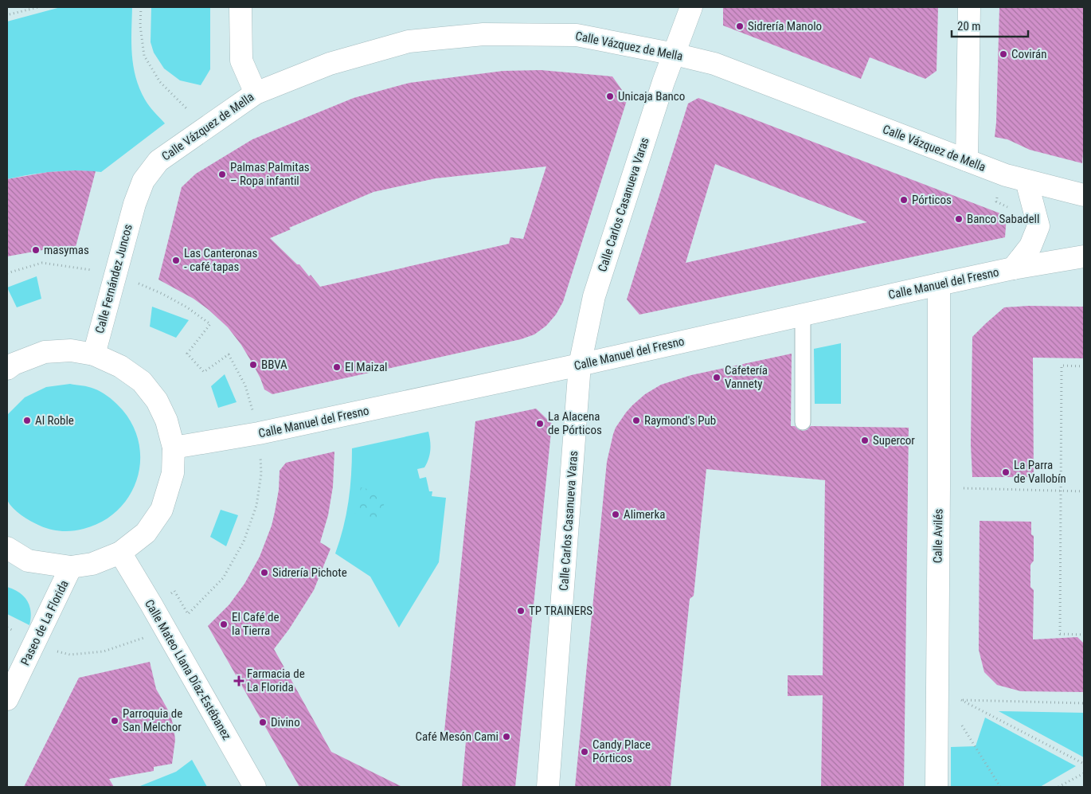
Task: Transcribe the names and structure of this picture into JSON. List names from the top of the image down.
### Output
{
  "streets": {
    "street": [
      "Calle Vázquez de Mella",
      "Calle Carlos Casanueva Varas",
      "Calle Fernández Juncos",
      "Calle Manuel del Fresno",
      "Calle Avilés",
      "Paseo de La Florida",
      "Calle Mateo Llana Díaz-Estébanez"
    ]
  },
  "crossings": [
    ["Calle Vázquez de Mella", "Calle Carlos Casanueva Varas"],
    ["Calle Vázquez de Mella", "Calle Fernández Juncos"],
    ["Calle Carlos Casanueva Varas", "Calle Manuel del Fresno"],
    ["Calle Manuel del Fresno", "Calle Avilés"]
  ],
  "places": {
    "other": [
      "Sidrería Manolo",
      "Covirán",
      "Unicaja Banco",
      "Palmas Palmitas – Ropa infantil",
      "Pórticos",
      "Banco Sabadell",
      "masymas",
      "Las Canteronas - café tapas",
      "BBVA",
      "El Maizal",
      "Cafetería Vannety",
      "Al Roble",
      "Raymond's Pub",
      "La Alacena de Pórticos",
      "Supercor",
      "La Parra de Vallobín",
      "Alimerka",
      "Sidrería Pichote",
      "TP TRAINERS",
      "El Café de la Tierra",
      "Parroquia de San Melchor",
      "Divino",
      "Café Mesón Cami",
      "Candy Place Pórticos"
    ],
    "health": ["Farmacia de La Florida"]
  },
  "scale_bar": "20 m"
}
